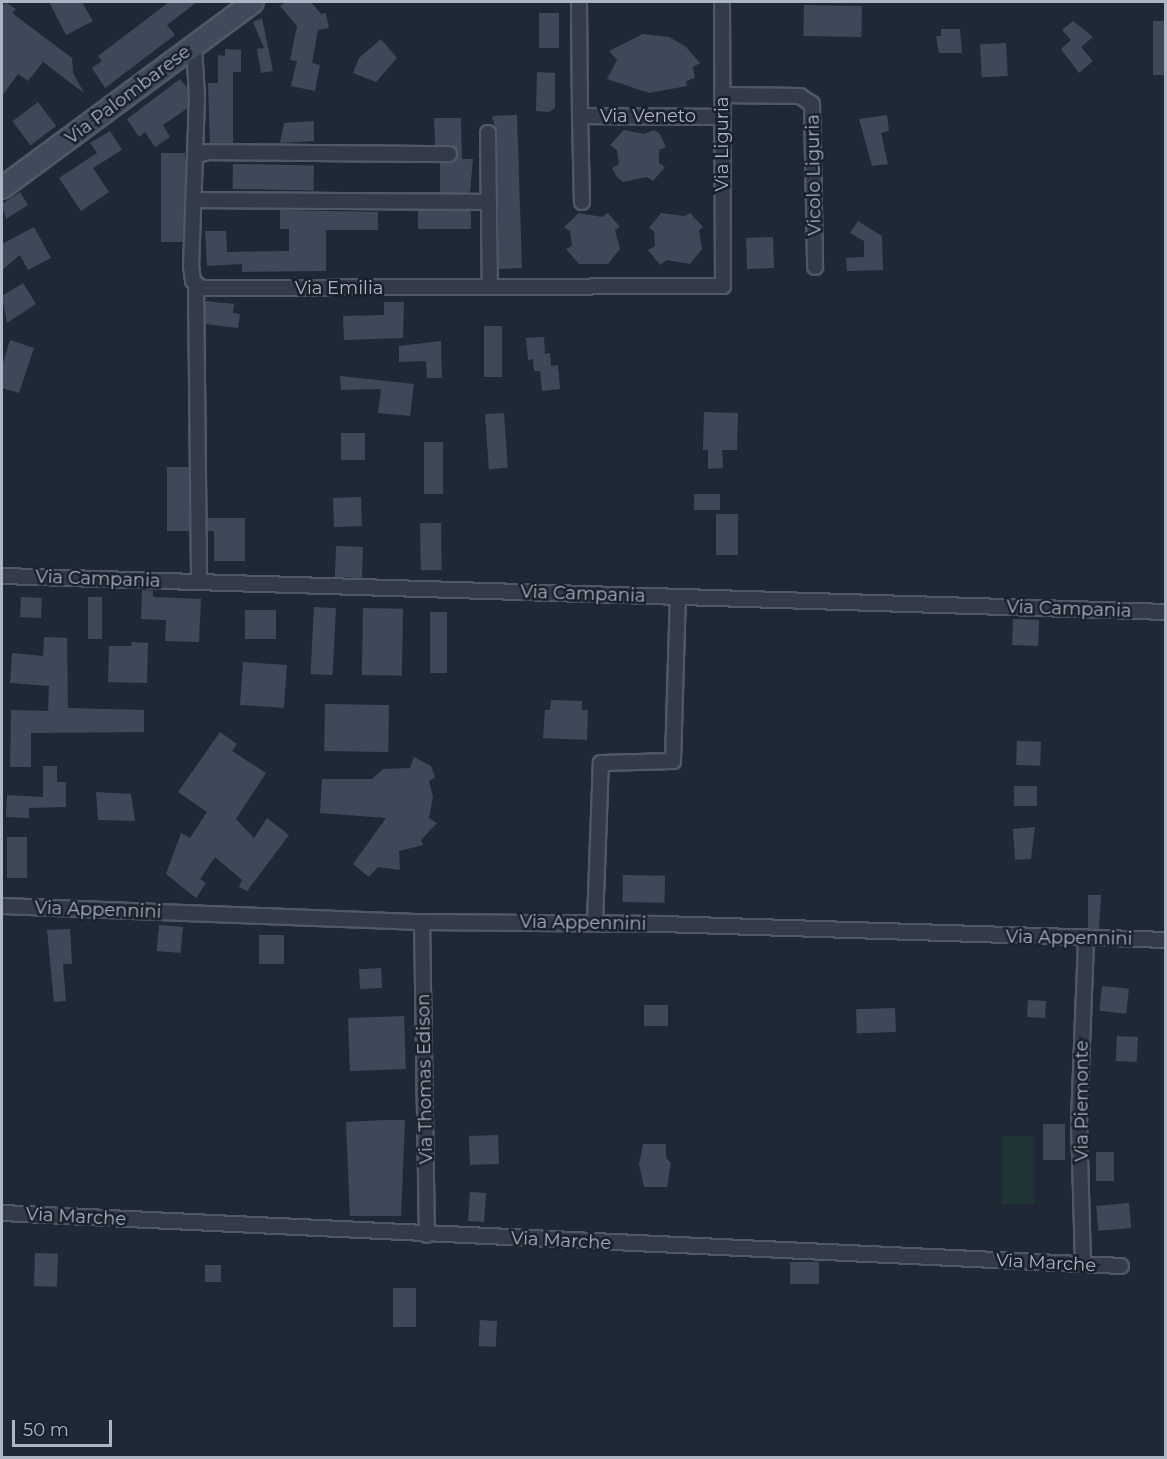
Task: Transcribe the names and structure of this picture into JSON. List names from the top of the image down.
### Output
{
  "streets": {
    "main road": ["Via Palombarese"],
    "street": [
      "Via Veneto",
      "Via Liguria",
      "Vicolo Liguria",
      "Via Emilia",
      "Via Campania",
      "Via Appennini",
      "Via Thomas Edison",
      "Via Piemonte",
      "Via Marche"
    ]
  },
  "crossings": [
    ["Via Veneto", "Via Liguria"],
    ["Via Liguria", "Vicolo Liguria"],
    ["Via Liguria", "Via Emilia"],
    ["Via Appennini", "Via Thomas Edison"],
    ["Via Appennini", "Via Piemonte"],
    ["Via Thomas Edison", "Via Marche"],
    ["Via Piemonte", "Via Marche"]
  ],
  "scale_bar": "50 m"
}
